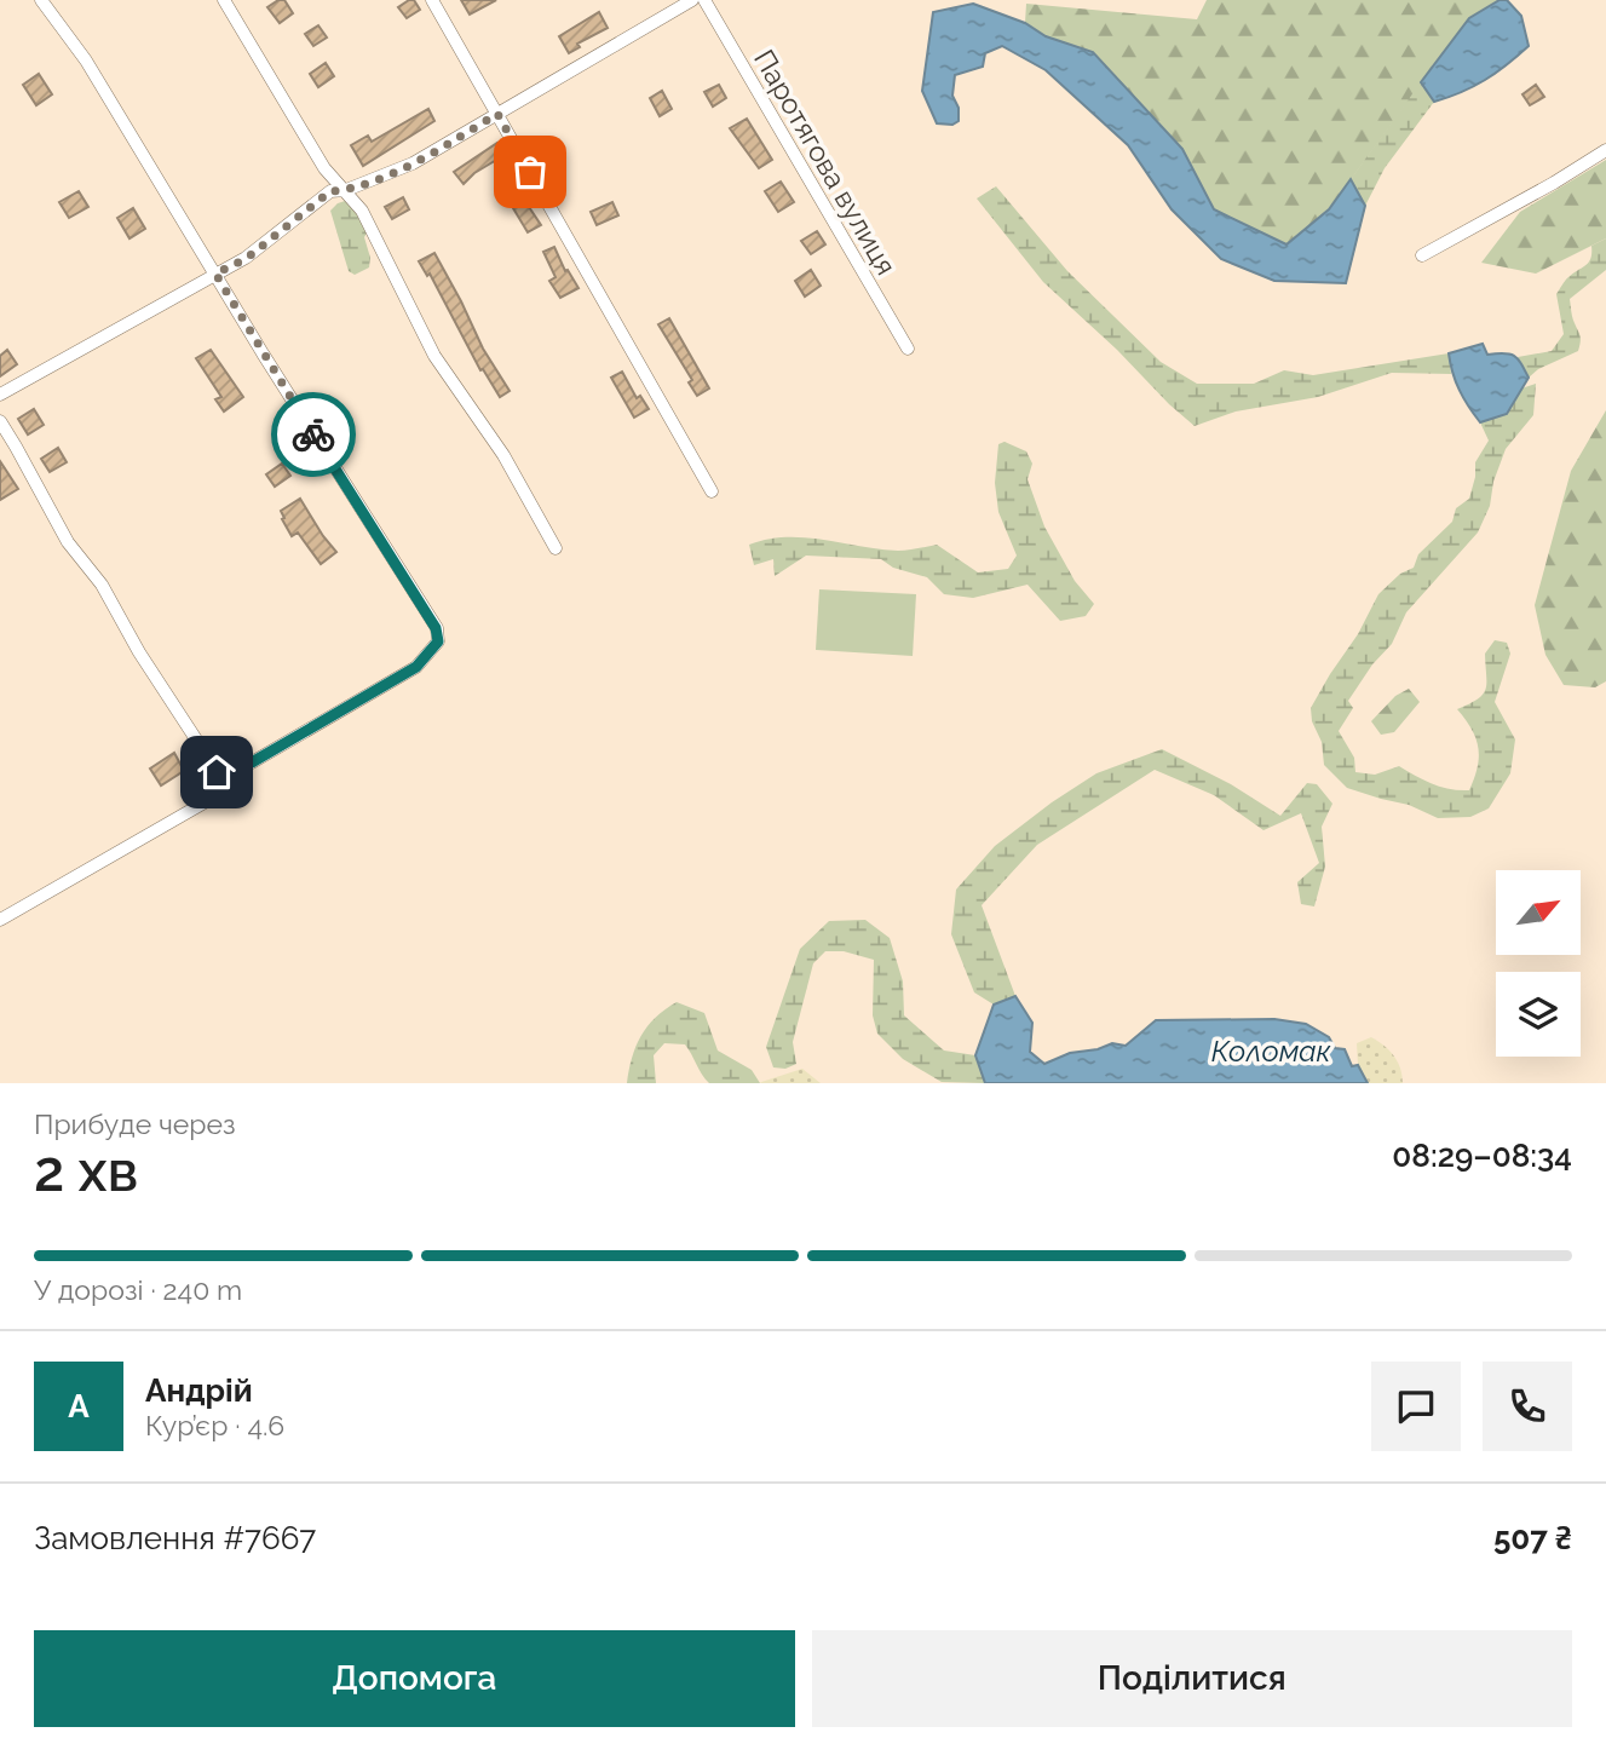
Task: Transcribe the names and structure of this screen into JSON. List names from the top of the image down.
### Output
{
  "streets": {
    "street": ["Паротягова вулиця"]
  },
  "water": ["Коломак"],
  "north": "top right",
  "page": {
    "heading": ["2 хв", "Прибуде через", "08:29–08:34"],
    "panel": [
      "Андрій",
      "Кур’єр · 4.6",
      "Замовлення #7667",
      "507 ₴"
    ],
    "bar": "У дорозі · 240 m",
    "round": "А",
    "buttons": ["Допомога", "Поділитися"]
  }
}
